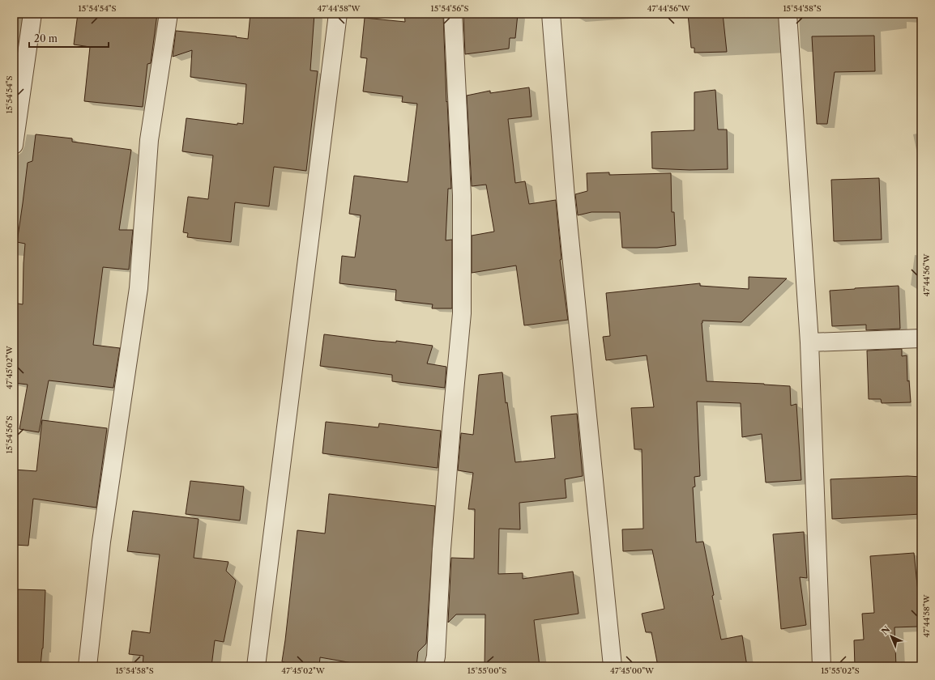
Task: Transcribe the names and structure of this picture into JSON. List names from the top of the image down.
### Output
{
  "scale_bar": "20 m",
  "north": "top left",
  "coordinates": [
    "15°54'54\"S",
    "47°44'58\"W",
    "15°54'56\"S",
    "47°44'56\"W",
    "15°54'58\"S",
    "47°45'02\"W",
    "15°55'00\"S",
    "47°45'00\"W",
    "15°55'02\"S"
  ]
}
